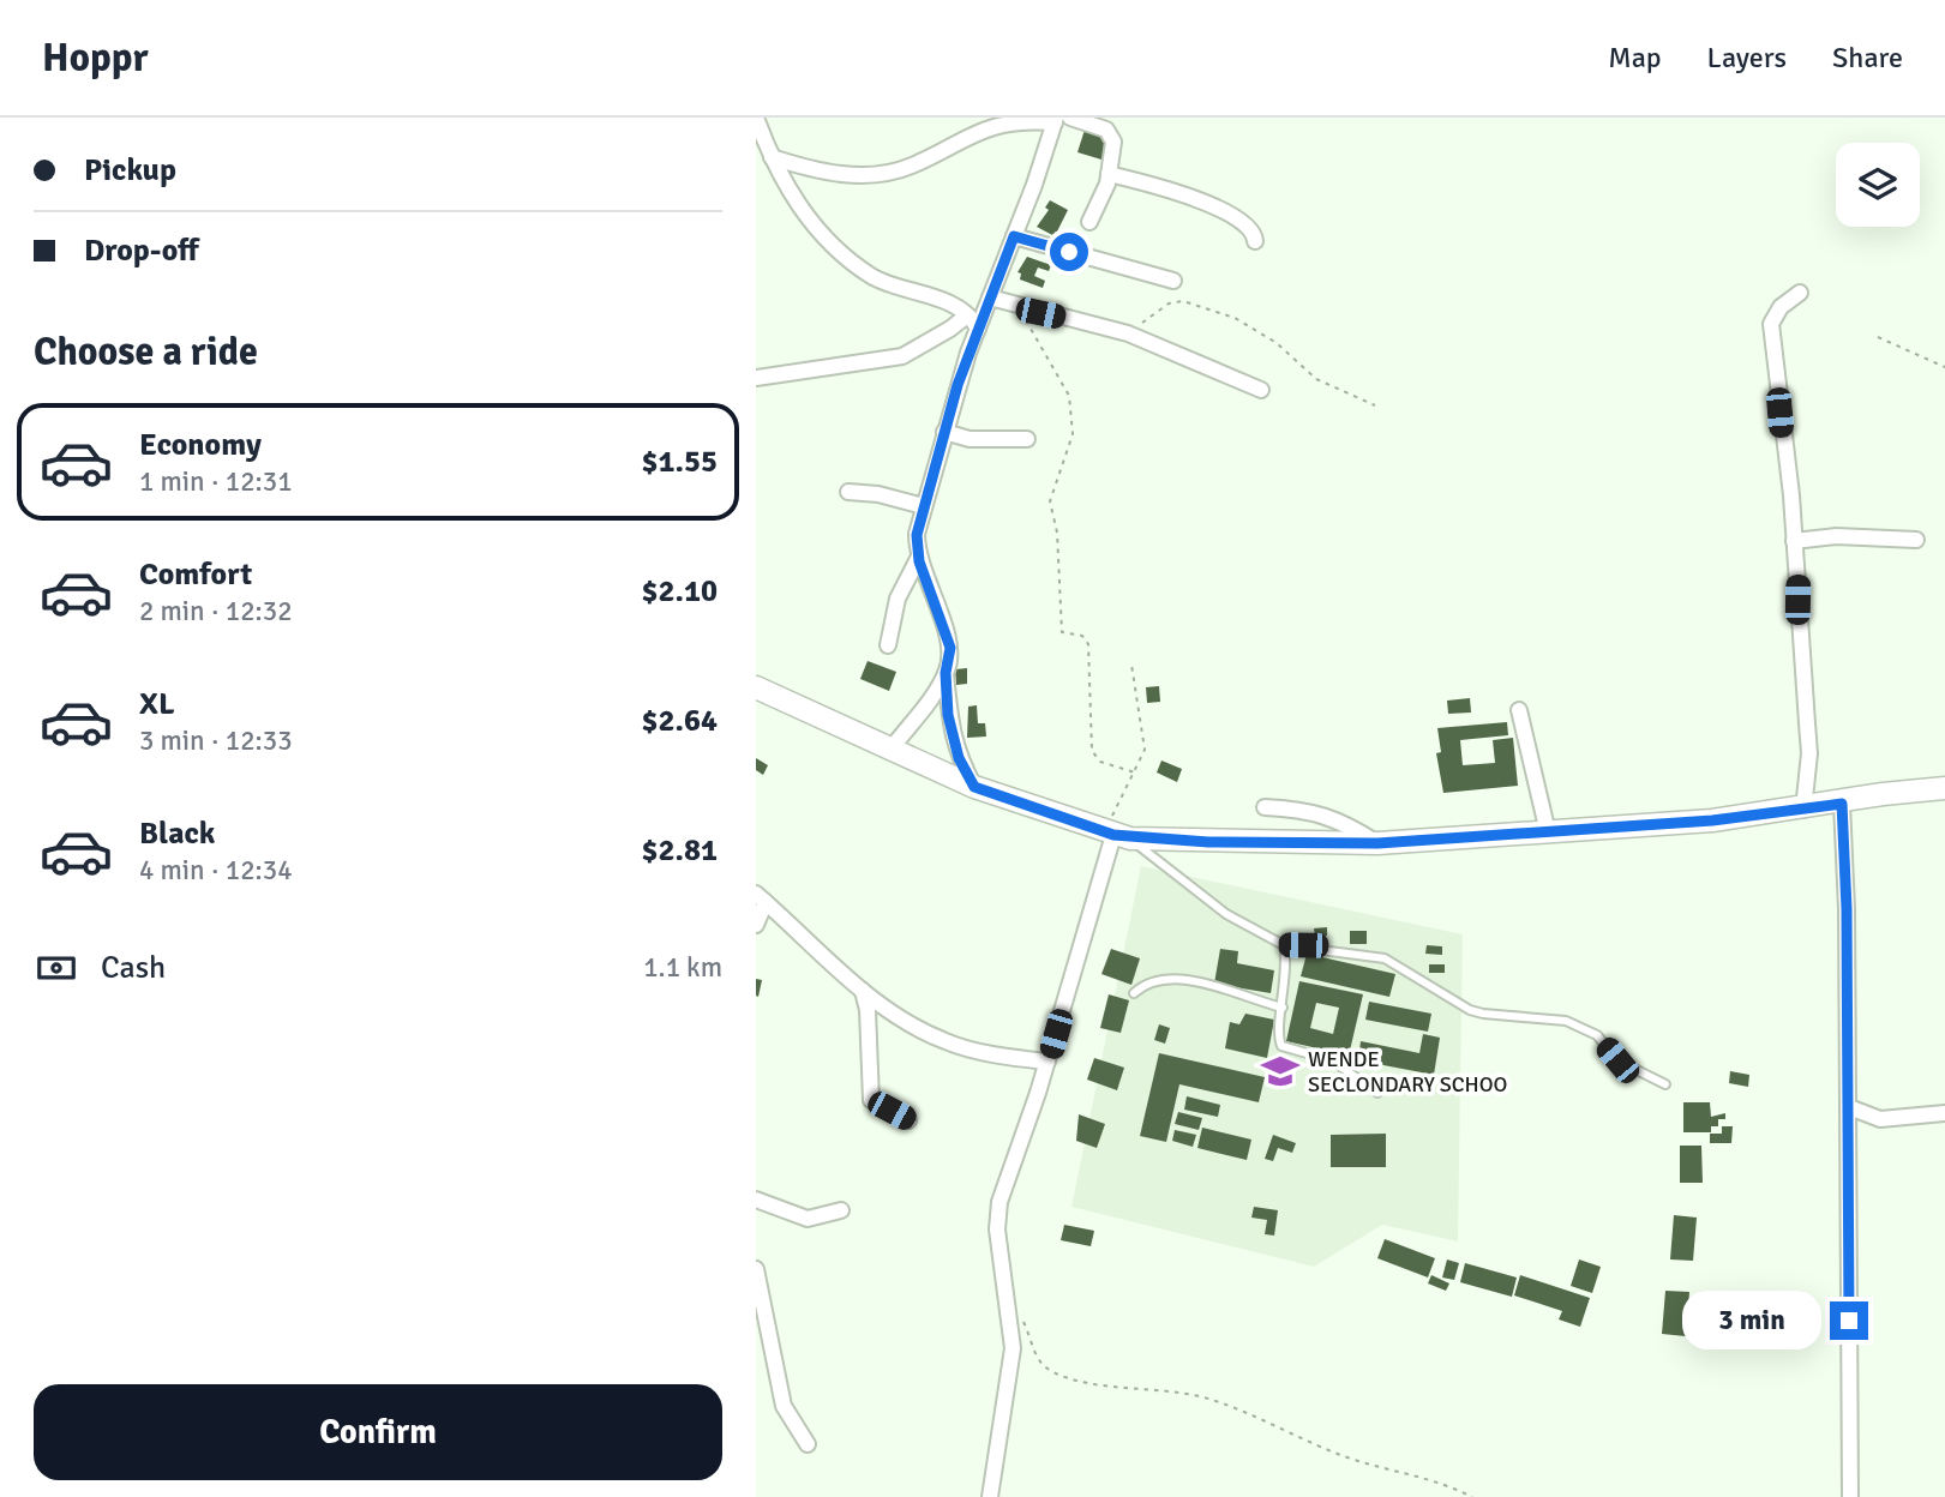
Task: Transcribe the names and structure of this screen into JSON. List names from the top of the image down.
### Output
{
  "places": {
    "school or university": ["WENDE SECLONDARY SCHOO"]
  },
  "page": {
    "header": "Hoppr",
    "nav": ["Map", "Layers", "Share"],
    "banner": ["Pickup", "Drop-off"],
    "heading": "Choose a ride",
    "list": [
      {
        "name": "Economy",
        "note": "1 min · 12:31",
        "value": "$1.55"
      },
      {
        "name": "Comfort",
        "note": "2 min · 12:32",
        "value": "$2.10"
      },
      {
        "name": "XL",
        "note": "3 min · 12:33",
        "value": "$2.64"
      },
      {
        "name": "Black",
        "note": "4 min · 12:34",
        "value": "$2.81"
      }
    ],
    "pay": ["Cash", "1.1 km"],
    "bubble": "3 min",
    "buttons": "Confirm"
  }
}
